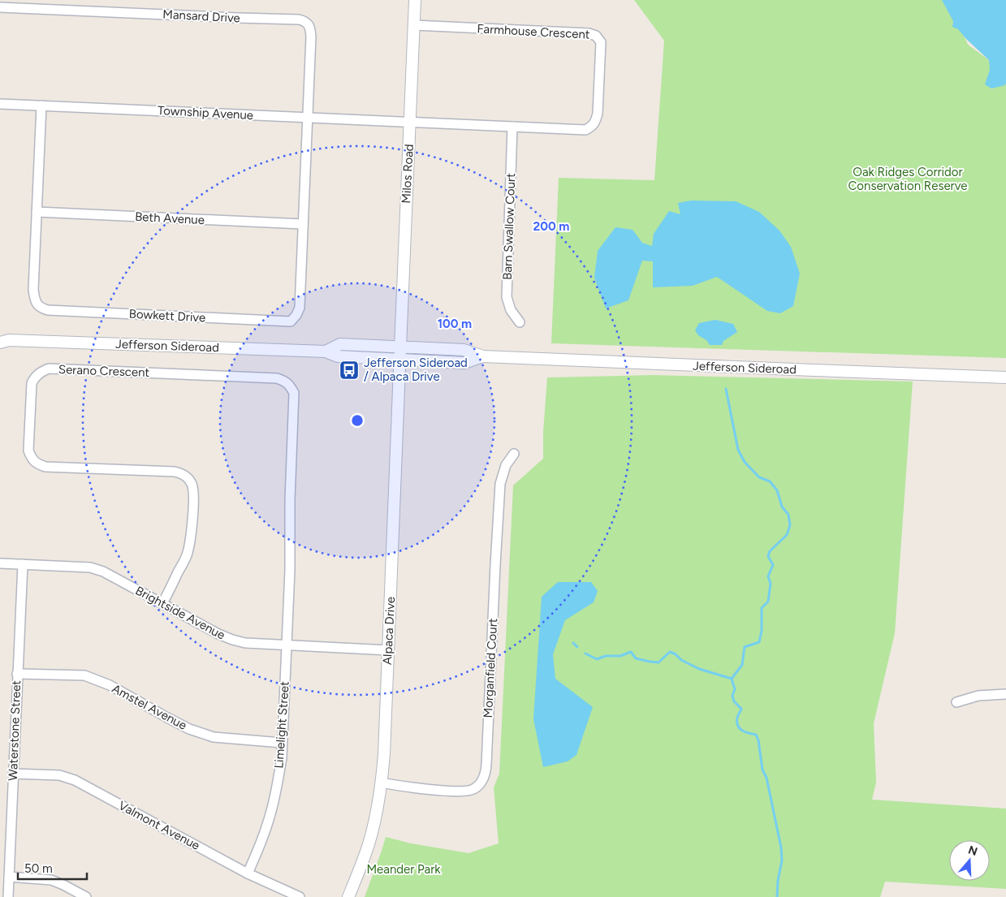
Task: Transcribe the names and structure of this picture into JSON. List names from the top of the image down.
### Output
{
  "streets": {
    "street": [
      "Mansard Drive",
      "Farmhouse Crescent",
      "Township Avenue",
      "Milos Road",
      "Beth Avenue",
      "Barn Swallow Court",
      "Bowkett Drive",
      "Jefferson Sideroad",
      "Serano Crescent",
      "Brightside Avenue",
      "Alpaca Drive",
      "Morganfield Court",
      "Amstel Avenue",
      "Limelight Street",
      "Waterstone Street",
      "Valmont Avenue"
    ]
  },
  "crossings": [
    ["Mansard Drive", "Township Avenue"],
    ["Mansard Drive", "Bowkett Drive"],
    ["Farmhouse Crescent", "Township Avenue"],
    ["Farmhouse Crescent", "Milos Road"],
    ["Farmhouse Crescent", "Barn Swallow Court"],
    ["Township Avenue", "Milos Road"],
    ["Township Avenue", "Bowkett Drive"],
    ["Milos Road", "Jefferson Sideroad"],
    ["Milos Road", "Alpaca Drive"],
    ["Beth Avenue", "Bowkett Drive"],
    ["Jefferson Sideroad", "Alpaca Drive"],
    ["Serano Crescent", "Brightside Avenue"],
    ["Serano Crescent", "Limelight Street"],
    ["Brightside Avenue", "Alpaca Drive"],
    ["Brightside Avenue", "Limelight Street"],
    ["Brightside Avenue", "Waterstone Street"],
    ["Alpaca Drive", "Morganfield Court"],
    ["Amstel Avenue", "Limelight Street"],
    ["Amstel Avenue", "Waterstone Street"],
    ["Limelight Street", "Valmont Avenue"],
    ["Waterstone Street", "Valmont Avenue"]
  ],
  "parks": ["Oak Ridges Corridor Conservation Reserve", "Meander Park"],
  "places": {
    "bus stop": ["Jefferson Sideroad / Alpaca Drive"]
  },
  "scale_bar": "50 m",
  "north": "top",
  "rings": ["200 m", "100 m"]
}
